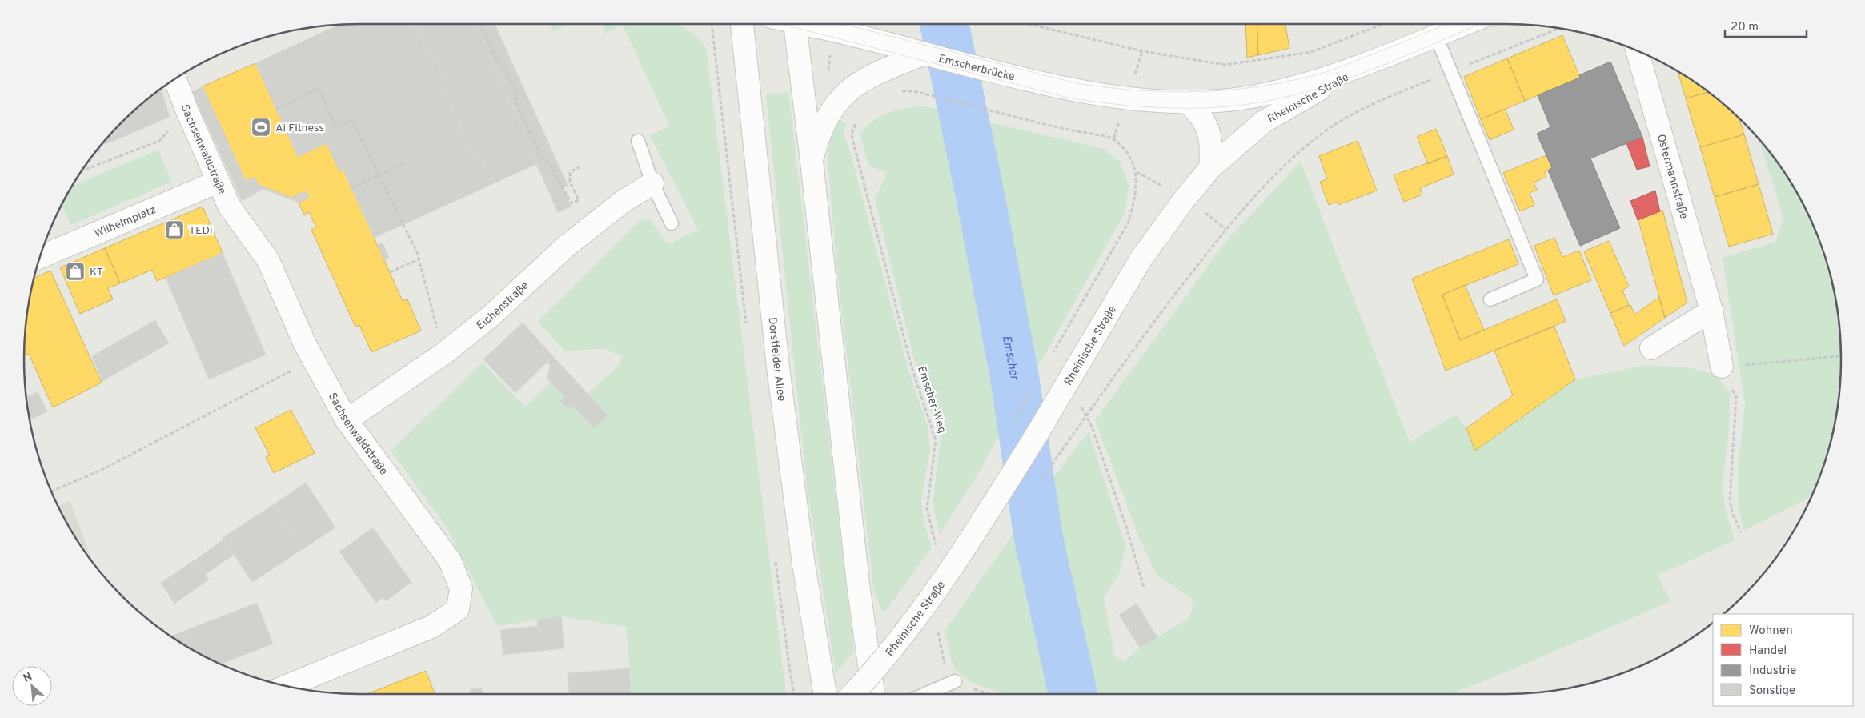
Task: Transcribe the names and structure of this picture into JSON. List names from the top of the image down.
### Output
{
  "streets": {
    "main road": [
      "Emscherbrücke",
      "Rheinische Straße",
      "Sachsenwaldstraße",
      "Ostermannstraße",
      "Wilhelmplatz",
      "Eichenstraße",
      "Dorstfelder Allee"
    ],
    "path": ["Emscher-Weg"]
  },
  "crossings": [
    ["Emscherbrücke", "Rheinische Straße"],
    ["Sachsenwaldstraße", "Wilhelmplatz"],
    ["Sachsenwaldstraße", "Eichenstraße"]
  ],
  "water": ["Emscher"],
  "places": {
    "sports": ["Ai Fitness"],
    "shop": ["TEDi", "KT"]
  },
  "legend": [
    "Wohnen",
    "Handel",
    "Industrie",
    "Sonstige"
  ],
  "scale_bar": "20 m",
  "north": "top left"
}
